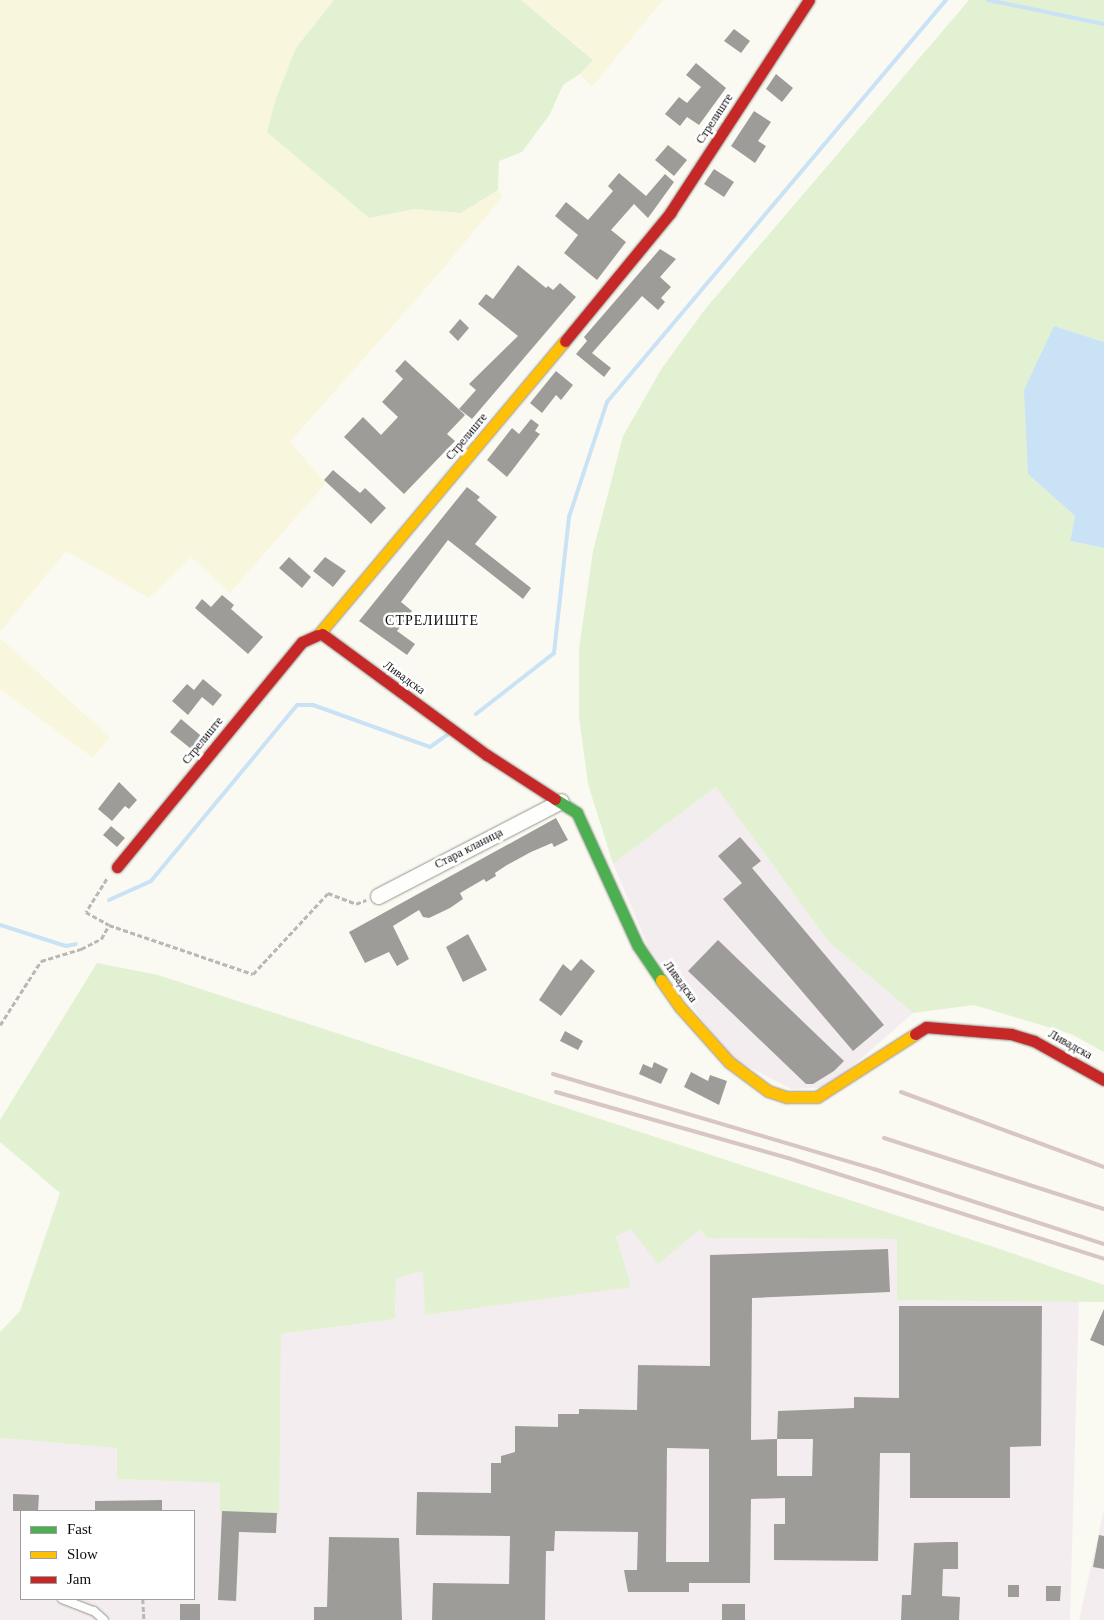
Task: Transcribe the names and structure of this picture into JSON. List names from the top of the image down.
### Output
{
  "streets": {
    "street": ["Стрелиште", "Ливадска", "Стара кланица"]
  },
  "crossings": [
    ["Стрелиште", "Ливадска"],
    ["Ливадска", "Стара кланица"]
  ],
  "districts": ["СТРЕЛИШТЕ"],
  "legend": ["Fast", "Slow", "Jam"]
}
